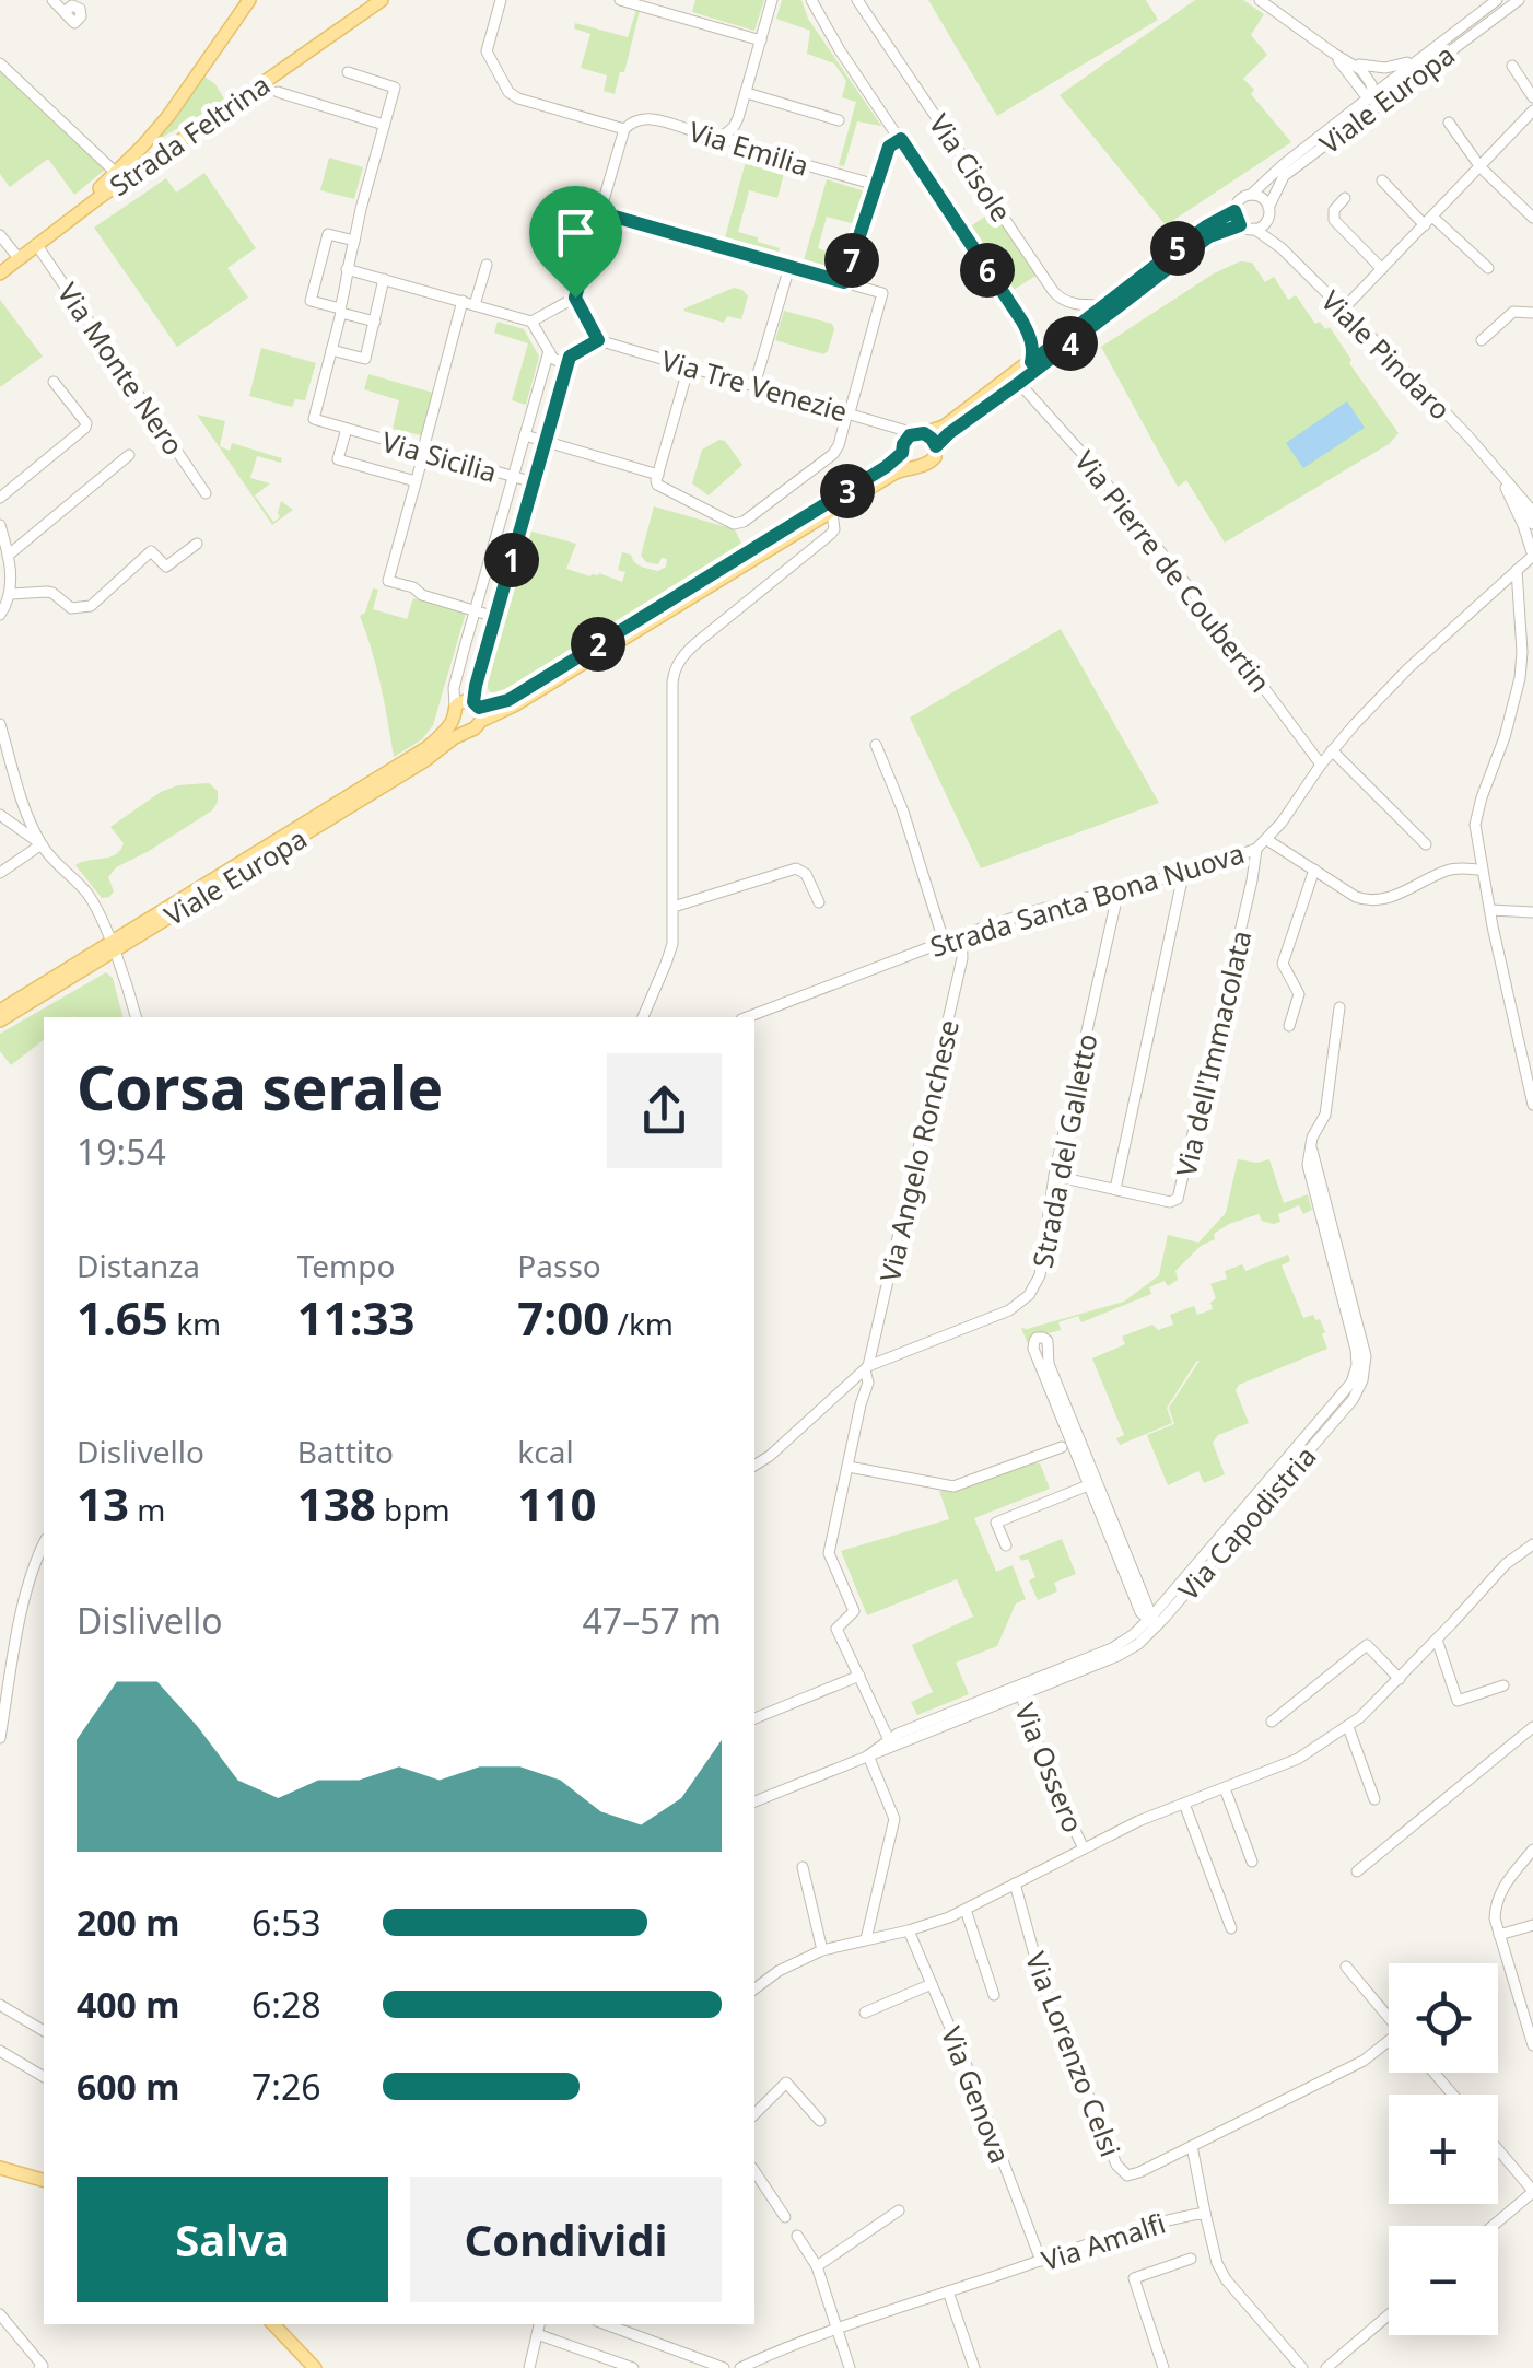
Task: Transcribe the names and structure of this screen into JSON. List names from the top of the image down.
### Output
{
  "streets": {
    "main road": ["Viale Europa", "Strada Feltrina"],
    "street": [
      "Via Emilia",
      "Via Cisole",
      "Viale Pindaro",
      "Via Monte Nero",
      "Via Tre Venezie",
      "Via Sicilia",
      "Via Pierre de Coubertin",
      "Strada Santa Bona Nuova",
      "Via dell'Immacolata",
      "Via Angelo Ronchese",
      "Strada del Galletto",
      "Via Capodistria",
      "Via Ossero",
      "Via Lorenzo Celsi",
      "Via Genova",
      "Via Amalfi"
    ]
  },
  "crossings": [
    ["Viale Europa", "Via Cisole"],
    ["Viale Europa", "Viale Pindaro"],
    ["Viale Europa", "Via Tre Venezie"],
    ["Viale Europa", "Via Pierre de Coubertin"],
    ["Strada Feltrina", "Via Monte Nero"],
    ["Viale Pindaro", "Strada Santa Bona Nuova"],
    ["Via Pierre de Coubertin", "Strada Santa Bona Nuova"],
    ["Strada Santa Bona Nuova", "Via dell'Immacolata"],
    ["Strada Santa Bona Nuova", "Via Angelo Ronchese"],
    ["Strada Santa Bona Nuova", "Strada del Galletto"],
    ["Via dell'Immacolata", "Strada del Galletto"],
    ["Via Angelo Ronchese", "Strada del Galletto"],
    ["Via Capodistria", "Via Ossero"],
    ["Via Genova", "Via Amalfi"]
  ],
  "page": {
    "pins": [
      "5",
      "7",
      "6",
      "4",
      "3",
      "1",
      "2"
    ],
    "heading": ["Corsa serale", "19:54"],
    "stats": [
      ["Distanza", "1.65 km"],
      ["Tempo", "11:33"],
      ["Passo", "7:00 /km"],
      ["Dislivello", "13 m"],
      ["Battito", "138 bpm"],
      ["kcal", "110"]
    ],
    "chart": ["Dislivello", "47–57 m"],
    "list": [
      {
        "name": "200 m",
        "note": "6:53"
      },
      {
        "name": "400 m",
        "note": "6:28"
      },
      {
        "name": "600 m",
        "note": "7:26"
      }
    ],
    "map_buttons": ["+", "−"],
    "buttons": ["Salva", "Condividi"]
  }
}
